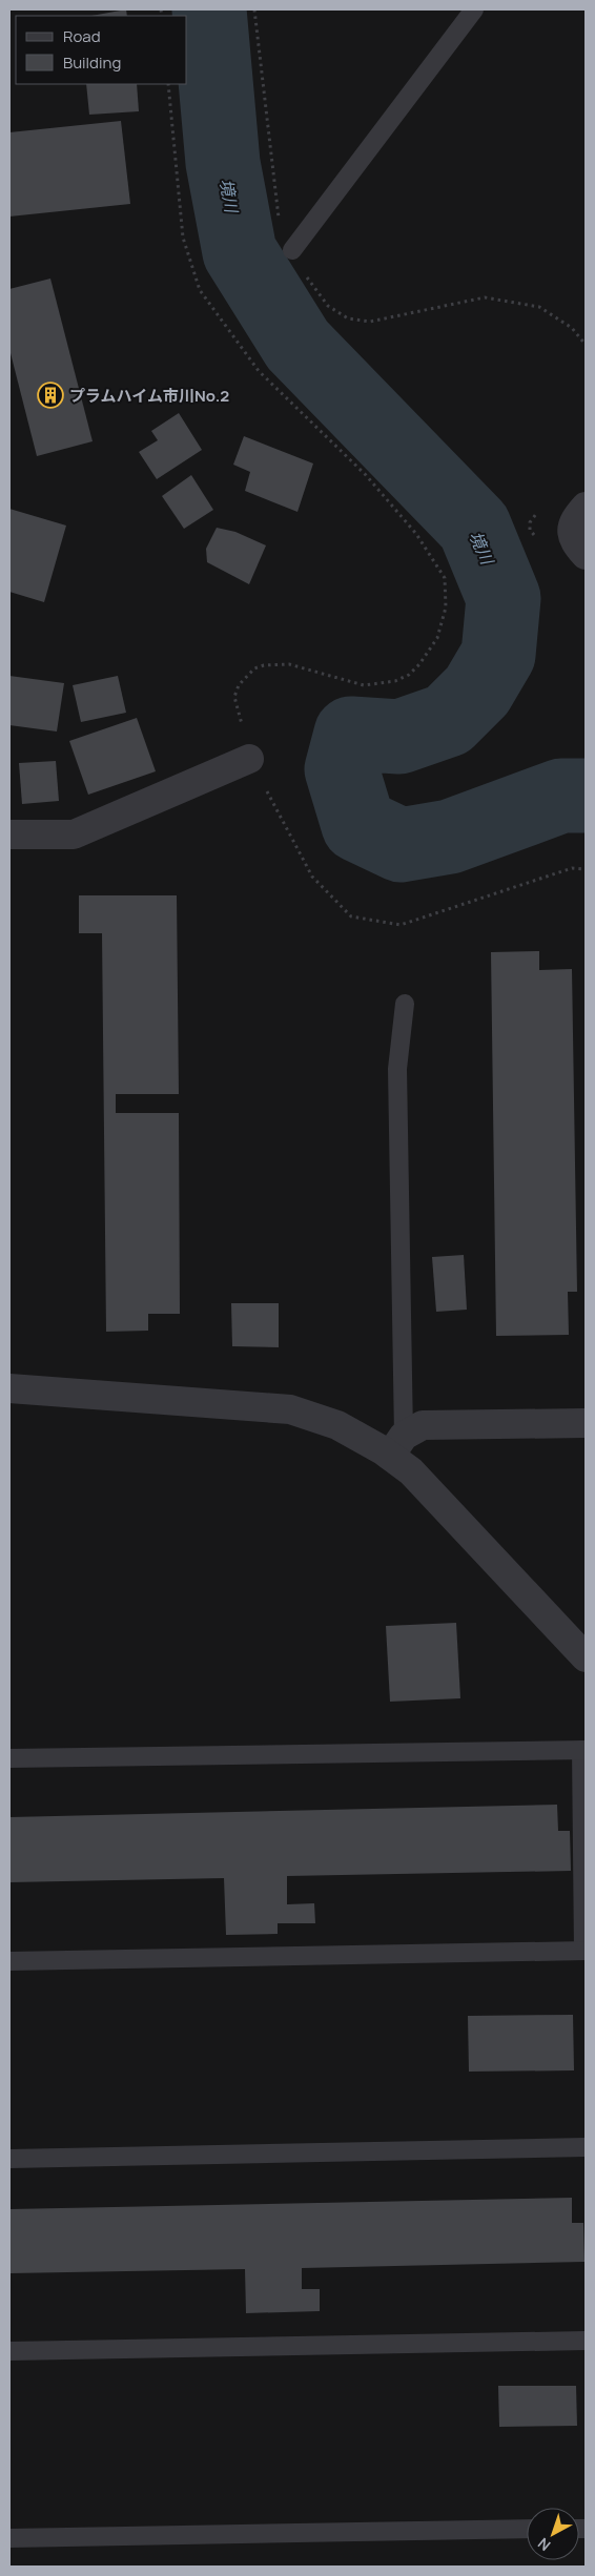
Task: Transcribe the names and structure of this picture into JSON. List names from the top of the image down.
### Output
{
  "water": ["境川"],
  "places": {
    "building": ["プラムハイム市川No.2"]
  },
  "legend": ["Road", "Building"],
  "north": "bottom left"
}
